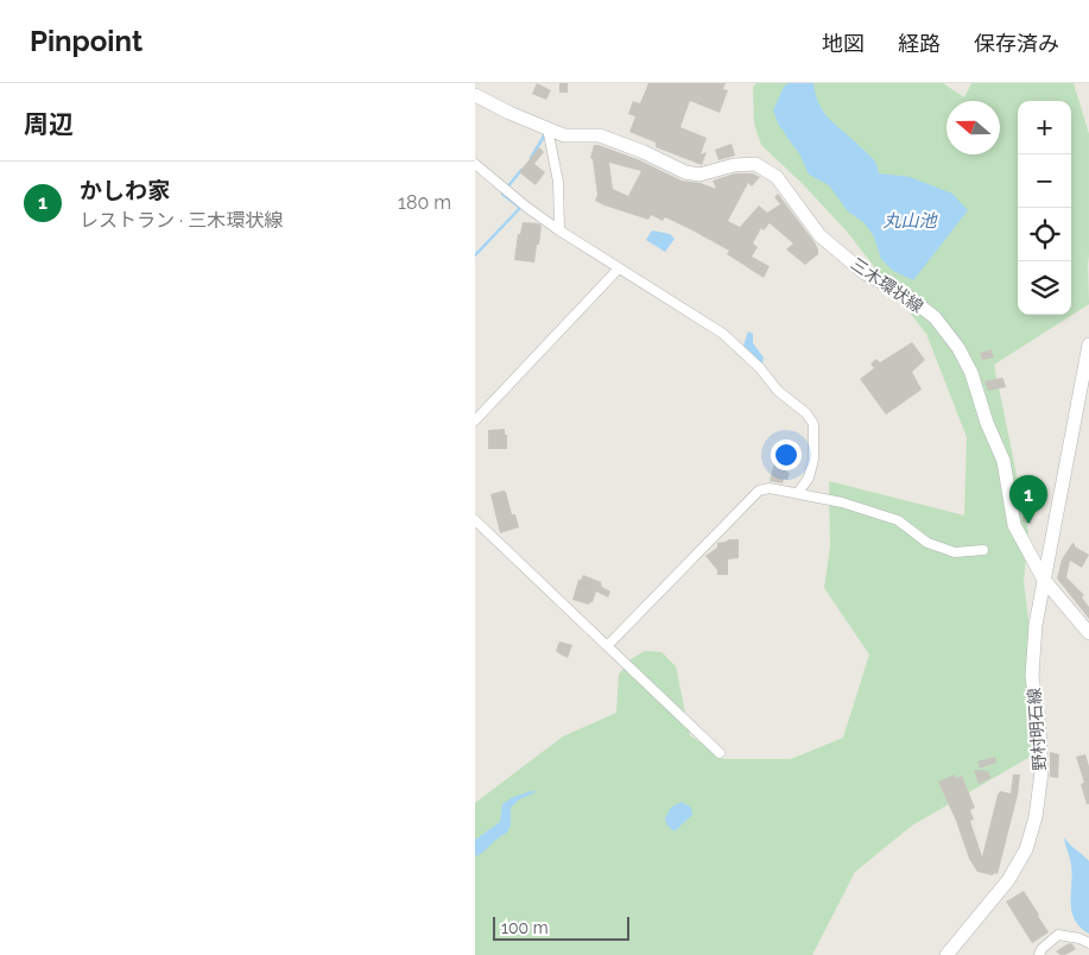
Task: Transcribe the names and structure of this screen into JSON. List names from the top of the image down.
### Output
{
  "streets": {
    "main road": ["三木環状線", "野村明石線"]
  },
  "crossings": [
    ["三木環状線", "野村明石線"]
  ],
  "water": ["丸山池"],
  "scale_bar": "100 m",
  "north": "left",
  "page": {
    "header": "Pinpoint",
    "nav": ["地図", "経路", "保存済み"],
    "heading": "周辺",
    "map_buttons": ["+", "−"],
    "list": [
      {
        "mark": "1",
        "name": "かしわ家",
        "note": "レストラン · 三木環状線",
        "value": "180 m"
      }
    ],
    "pins": "1",
    "scale": "100 m"
  }
}
